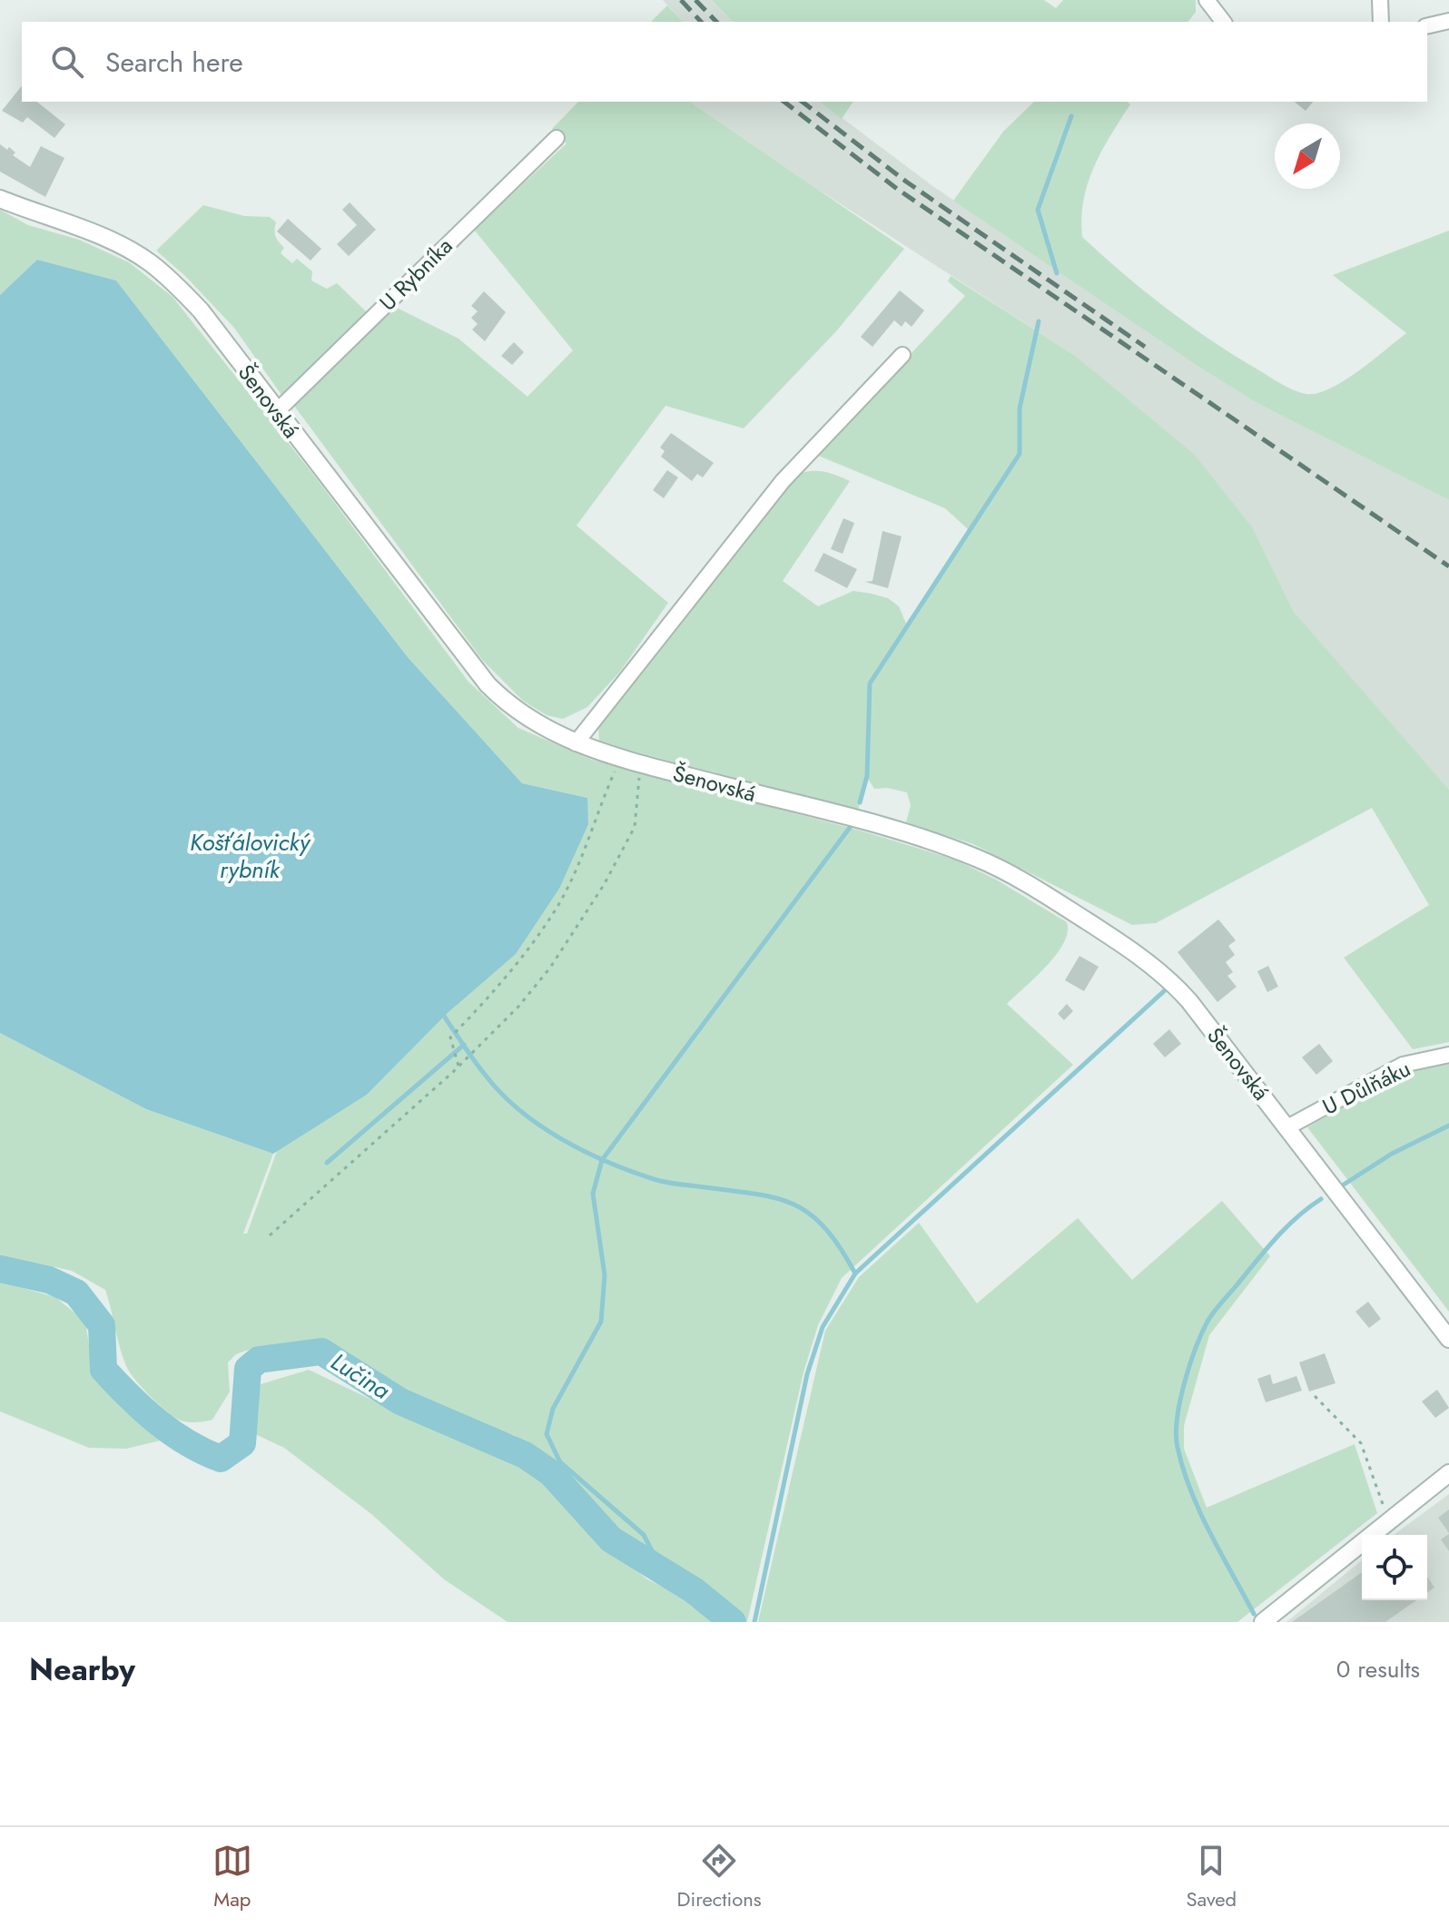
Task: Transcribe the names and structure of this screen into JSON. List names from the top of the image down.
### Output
{
  "streets": {
    "street": ["U Rybníka", "Šenovská", "U Důlňáku"]
  },
  "crossings": [
    ["U Rybníka", "Šenovská"],
    ["Šenovská", "U Důlňáku"]
  ],
  "water": ["Košťálovický rybník", "Lučina"],
  "north": "bottom left",
  "page": {
    "search": "Search here",
    "heading": ["Nearby", "0 results"],
    "nav": ["Map", "Directions", "Saved"]
  }
}
